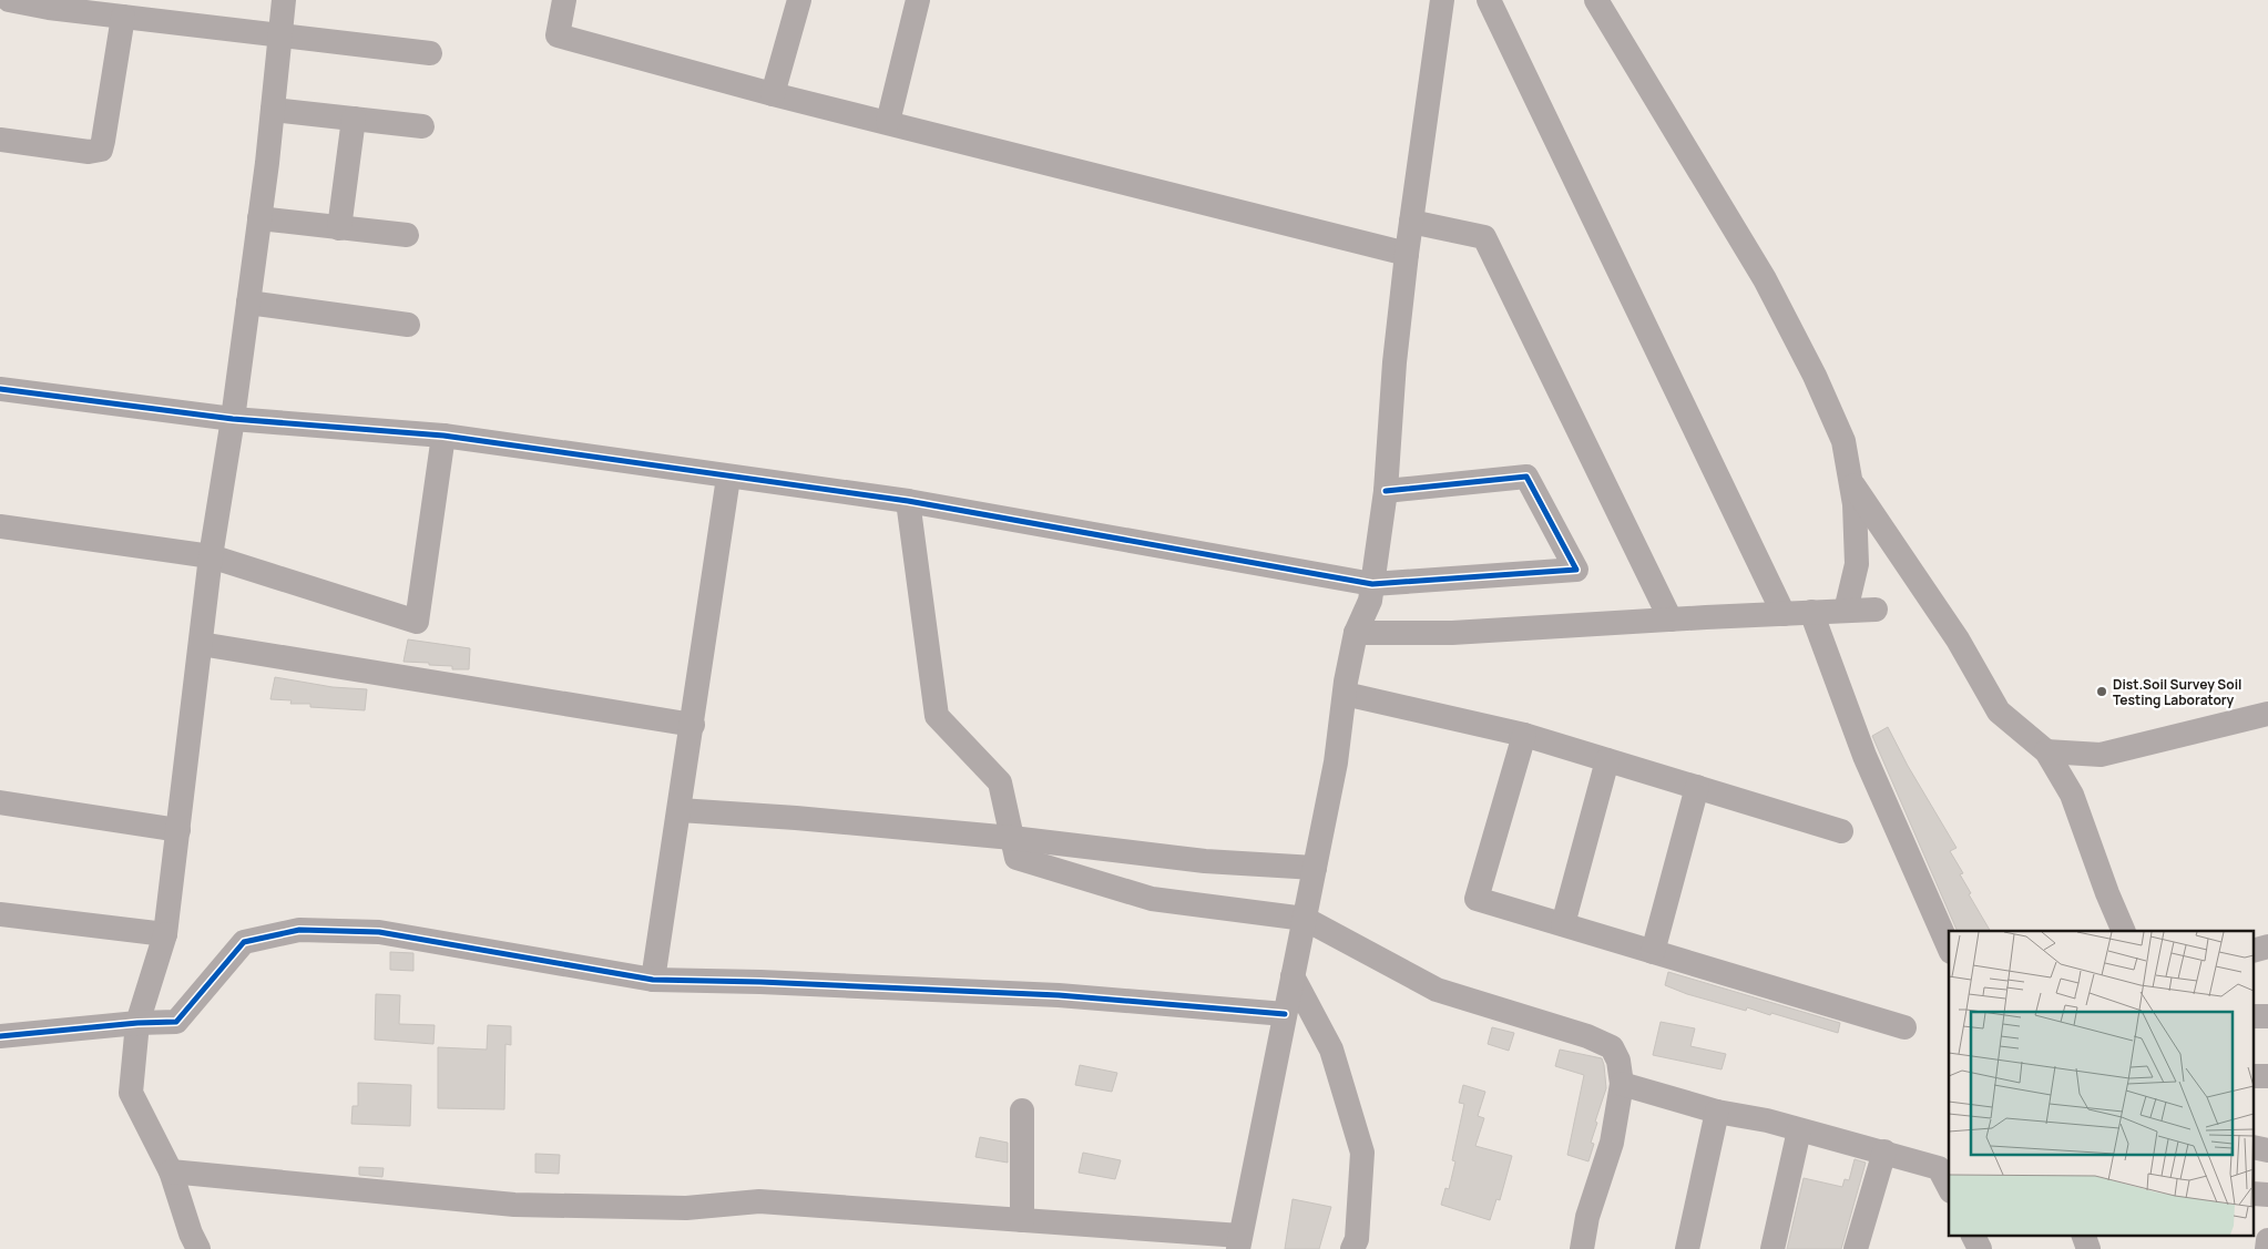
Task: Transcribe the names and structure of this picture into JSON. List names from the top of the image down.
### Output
{
  "places": ["Dist.Soil Survey Soil Testing Laboratory"]
}
